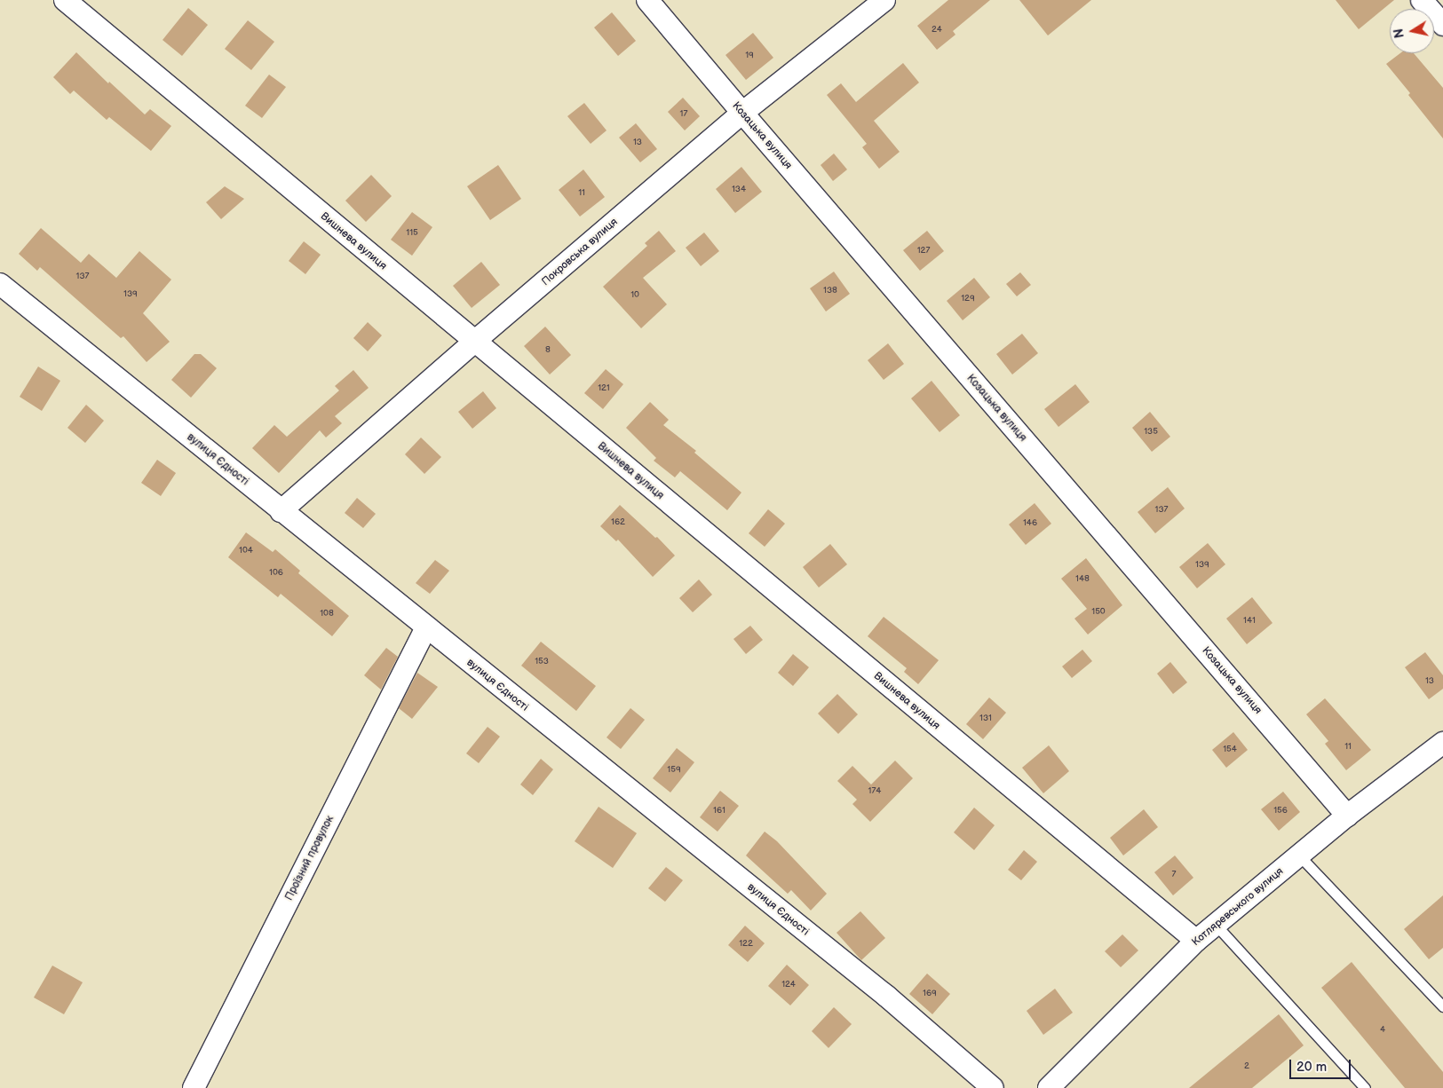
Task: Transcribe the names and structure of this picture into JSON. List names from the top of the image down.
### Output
{
  "streets": {
    "street": [
      "Козацька вулиця",
      "Вишнева вулиця",
      "Покровська вулиця",
      "вулиця Єдності",
      "Проїзний провулок",
      "Котляревського вулиця"
    ]
  },
  "crossings": [
    ["Козацька вулиця", "Покровська вулиця"],
    ["Козацька вулиця", "Котляревського вулиця"],
    ["Вишнева вулиця", "Покровська вулиця"],
    ["Вишнева вулиця", "Котляревського вулиця"],
    ["Покровська вулиця", "вулиця Єдності"],
    ["вулиця Єдності", "Проїзний провулок"]
  ],
  "house_numbers": [
    "24",
    "19",
    "17",
    "13",
    "134",
    "11",
    "115",
    "127",
    "137",
    "138",
    "139",
    "10",
    "129",
    "8",
    "121",
    "135",
    "137",
    "162",
    "146",
    "104",
    "139",
    "106",
    "148",
    "150",
    "108",
    "141",
    "153",
    "13",
    "131",
    "11",
    "154",
    "159",
    "174",
    "161",
    "156",
    "7",
    "122",
    "124",
    "169",
    "4",
    "2"
  ],
  "scale_bar": "20 m",
  "north": "left"
}
